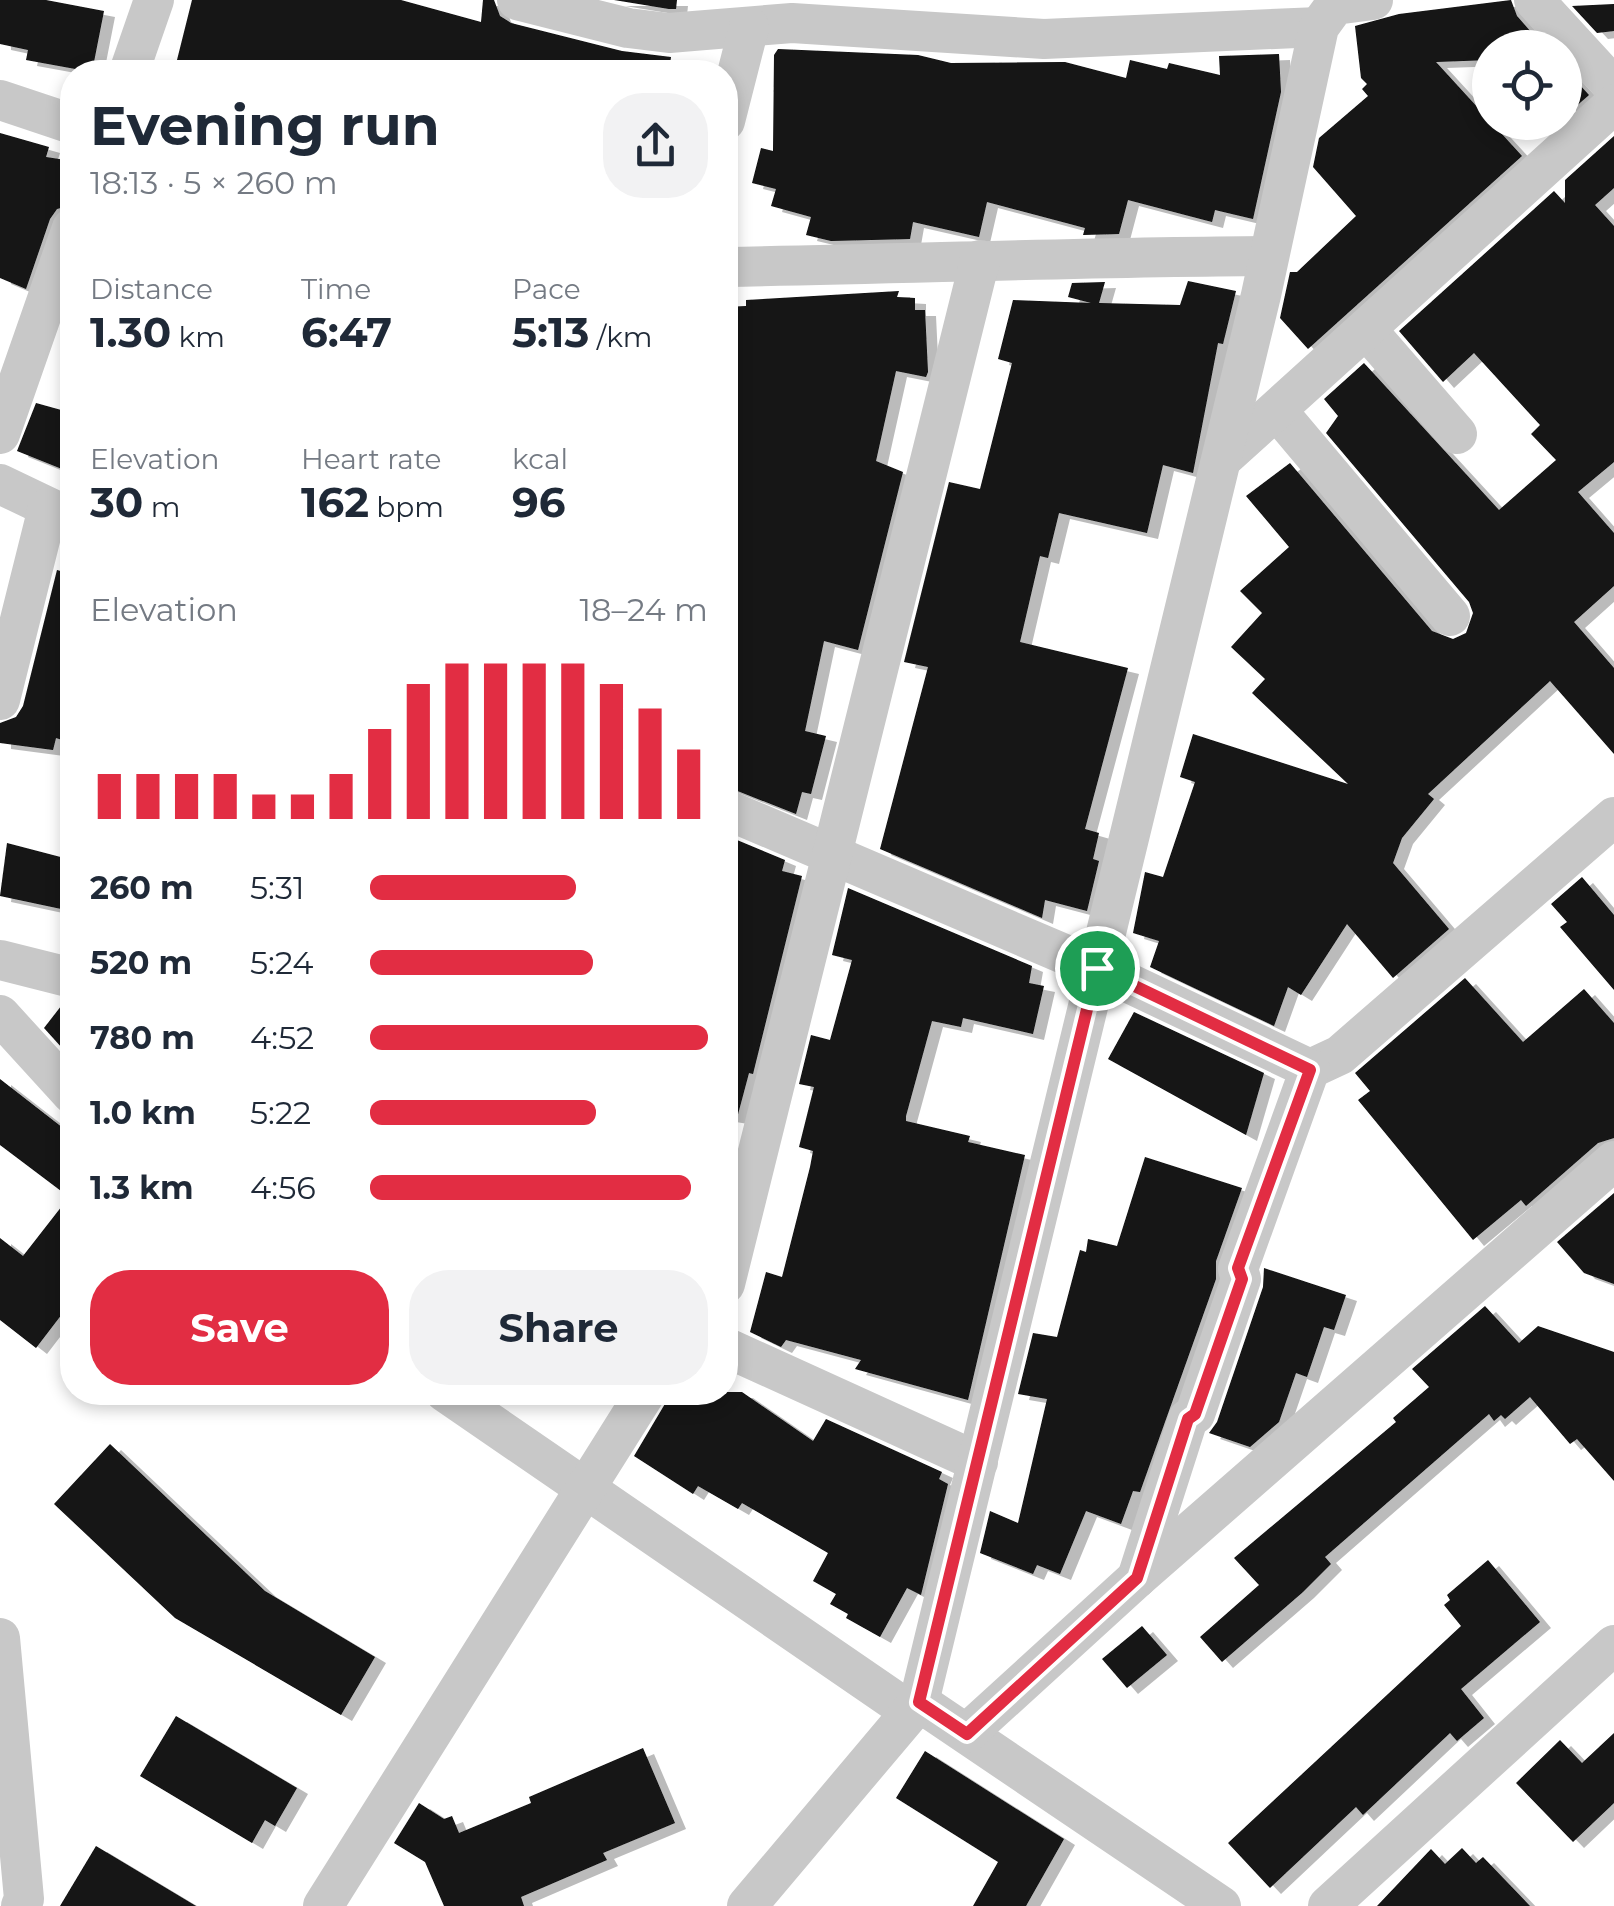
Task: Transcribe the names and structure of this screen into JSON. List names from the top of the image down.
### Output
{
  "page": {
    "heading": ["Evening run", "18:13 · 5 × 260 m"],
    "stats": [
      ["Distance", "1.30 km"],
      ["Time", "6:47"],
      ["Pace", "5:13 /km"],
      ["Elevation", "30 m"],
      ["Heart rate", "162 bpm"],
      ["kcal", "96"]
    ],
    "chart": ["Elevation", "18–24 m"],
    "list": [
      {
        "name": "260 m",
        "note": "5:31"
      },
      {
        "name": "520 m",
        "note": "5:24"
      },
      {
        "name": "780 m",
        "note": "4:52"
      },
      {
        "name": "1.0 km",
        "note": "5:22"
      },
      {
        "name": "1.3 km",
        "note": "4:56"
      }
    ],
    "buttons": ["Save", "Share"]
  }
}
